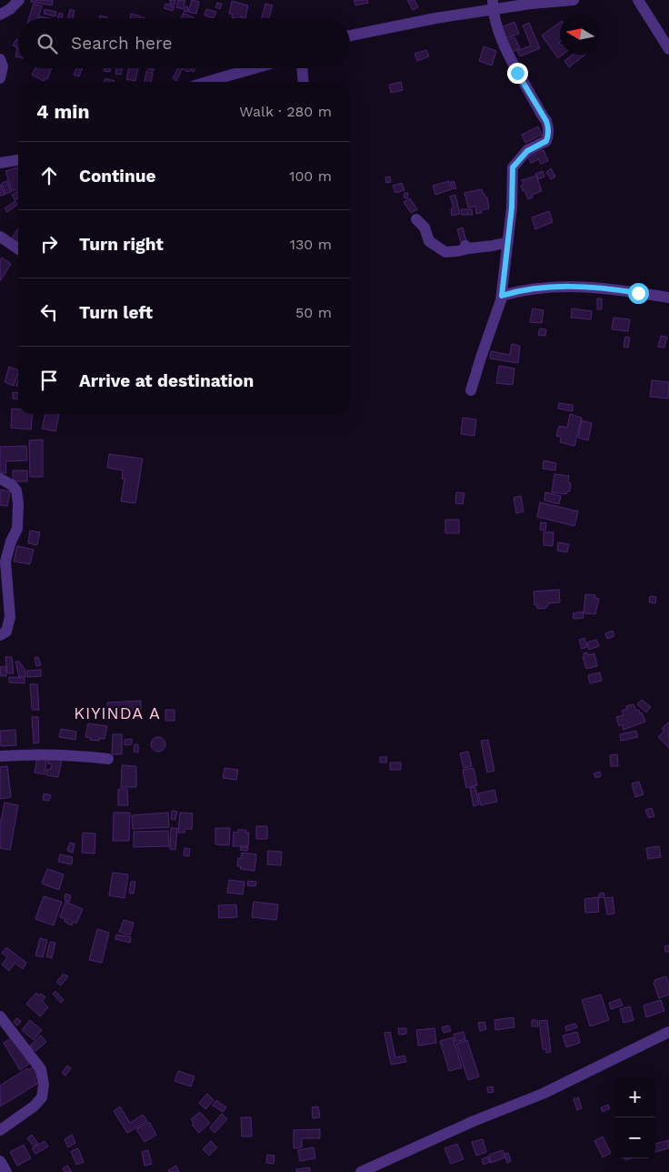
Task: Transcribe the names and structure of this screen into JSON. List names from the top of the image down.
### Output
{
  "districts": ["KIYINDA A"],
  "north": "left",
  "page": {
    "search": "Search here",
    "heading": ["4 min", "Walk · 280 m"],
    "list": [
      ["Continue", "100 m"],
      ["Turn right", "130 m"],
      ["Turn left", "50 m"],
      "Arrive at destination"
    ],
    "map_buttons": ["+", "−"]
  }
}
